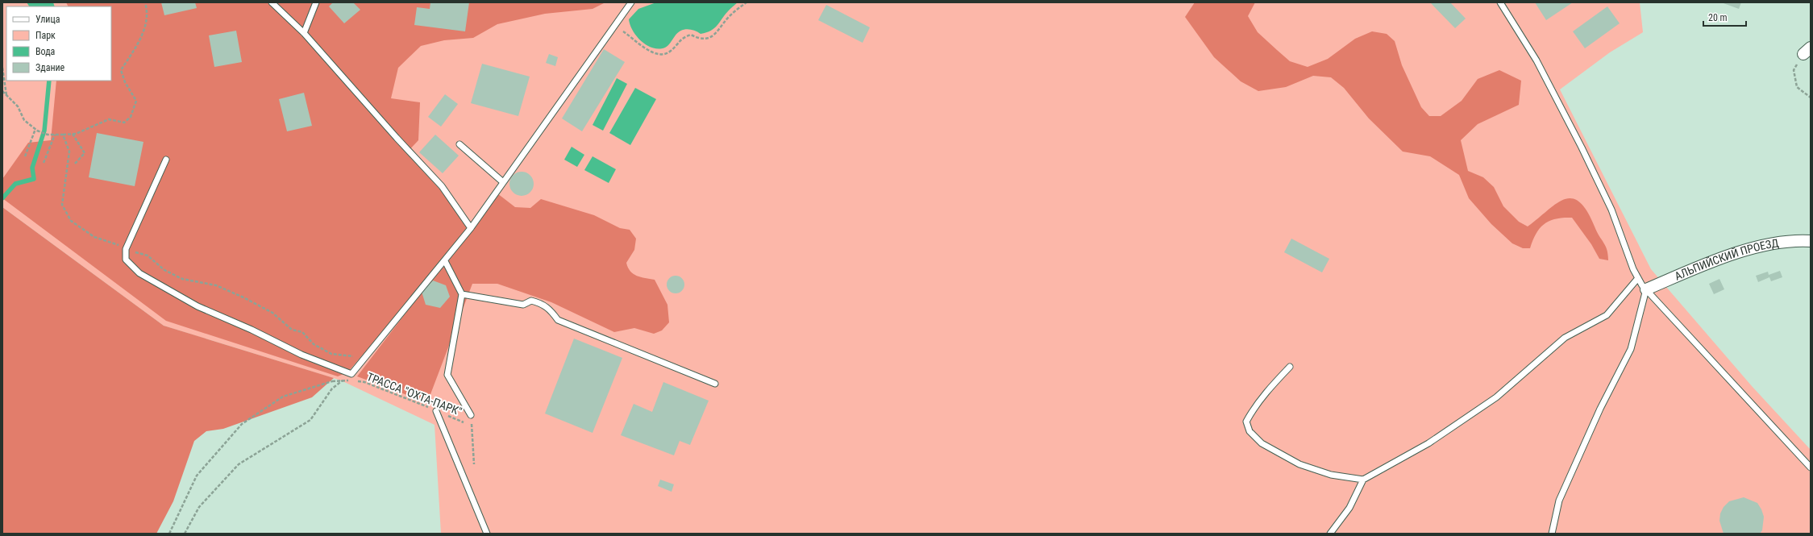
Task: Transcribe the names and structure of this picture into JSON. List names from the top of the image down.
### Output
{
  "streets": {
    "street": ["АЛЬПИЙСКИЙ ПРОЕЗД"],
    "path": ["ТРАССА \"ОХТА-ПАРК\""]
  },
  "legend": [
    "Улица",
    "Парк",
    "Вода",
    "Здание"
  ],
  "scale_bar": "20 m"
}
